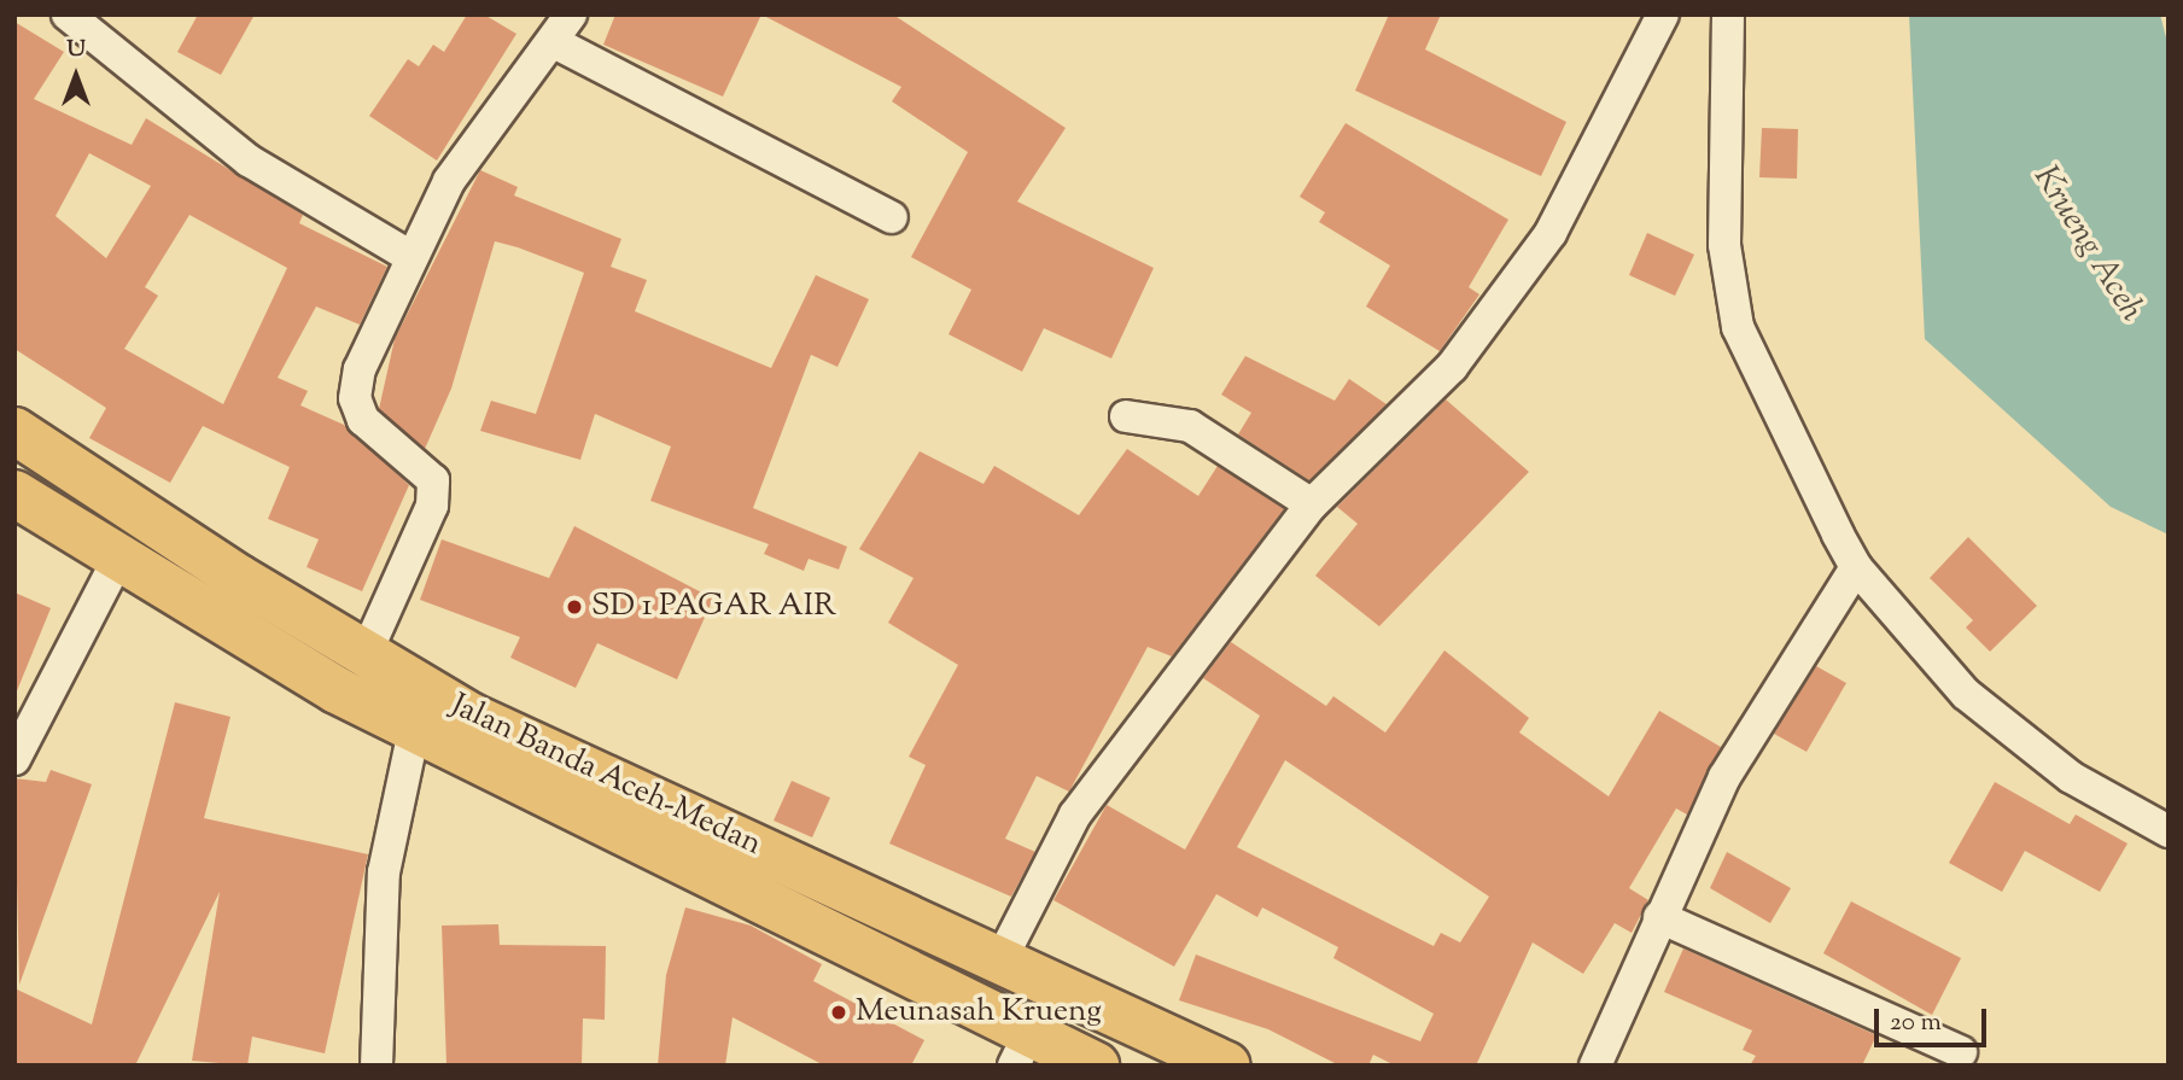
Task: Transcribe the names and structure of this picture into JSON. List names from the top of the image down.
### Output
{
  "streets": {
    "highway": ["Jalan Banda Aceh-Medan"]
  },
  "water": ["Krueng Aceh"],
  "places": ["SD 1 PAGAR AIR", "Meunasah Krueng"],
  "scale_bar": "20 m",
  "north": "top"
}
